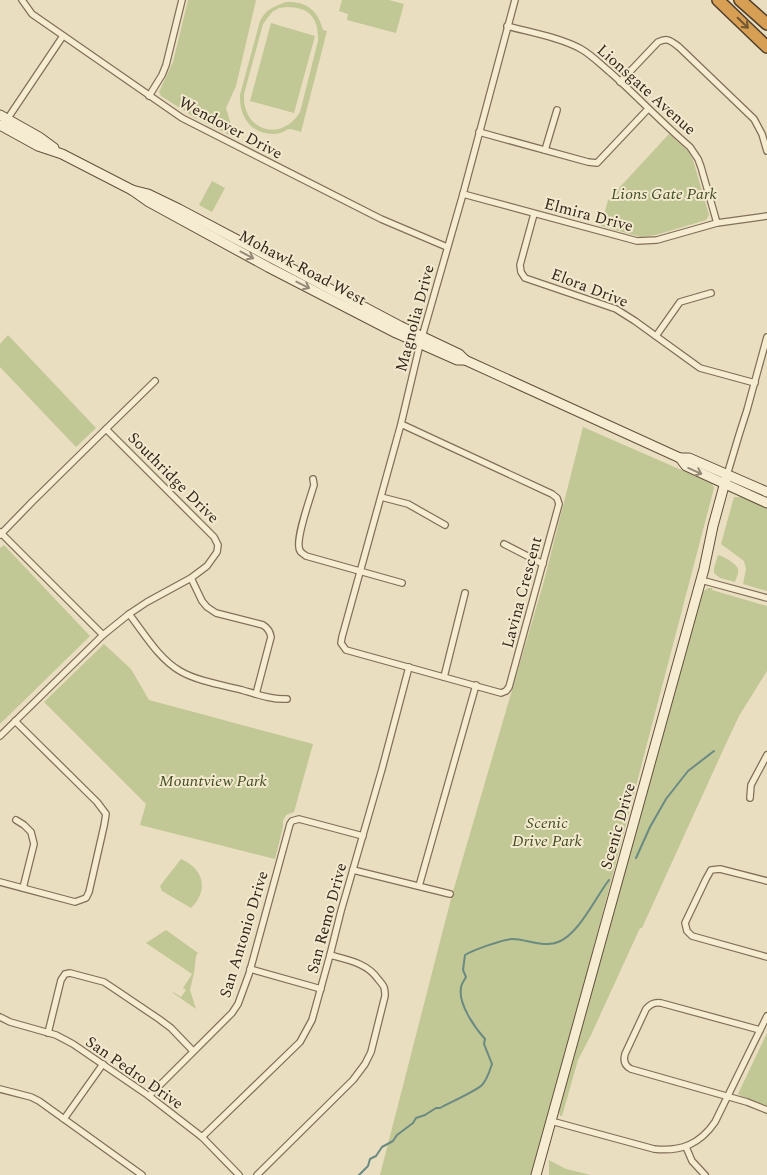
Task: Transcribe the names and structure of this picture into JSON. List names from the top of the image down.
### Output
{
  "streets": {
    "main road": ["Mohawk Road West", "Scenic Drive"],
    "street": [
      "Lionsgate Avenue",
      "Wendover Drive",
      "Elmira Drive",
      "Elora Drive",
      "Magnolia Drive",
      "Southridge Drive",
      "Lavina Crescent",
      "San Remo Drive",
      "San Antonio Drive",
      "San Pedro Drive"
    ]
  },
  "crossings": [
    ["Lionsgate Avenue", "Elmira Drive"],
    ["Lionsgate Avenue", "Magnolia Drive"],
    ["Wendover Drive", "Magnolia Drive"],
    ["Elmira Drive", "Elora Drive"],
    ["Elmira Drive", "Magnolia Drive"],
    ["Mohawk Road West", "Magnolia Drive"],
    ["Mohawk Road West", "Scenic Drive"],
    ["Magnolia Drive", "Lavina Crescent"],
    ["Lavina Crescent", "San Remo Drive"],
    ["San Remo Drive", "San Antonio Drive"],
    ["San Remo Drive", "San Pedro Drive"],
    ["San Antonio Drive", "San Pedro Drive"]
  ],
  "parks": ["Lions Gate Park", "Mountview Park", "Scenic Drive Park"]
}
